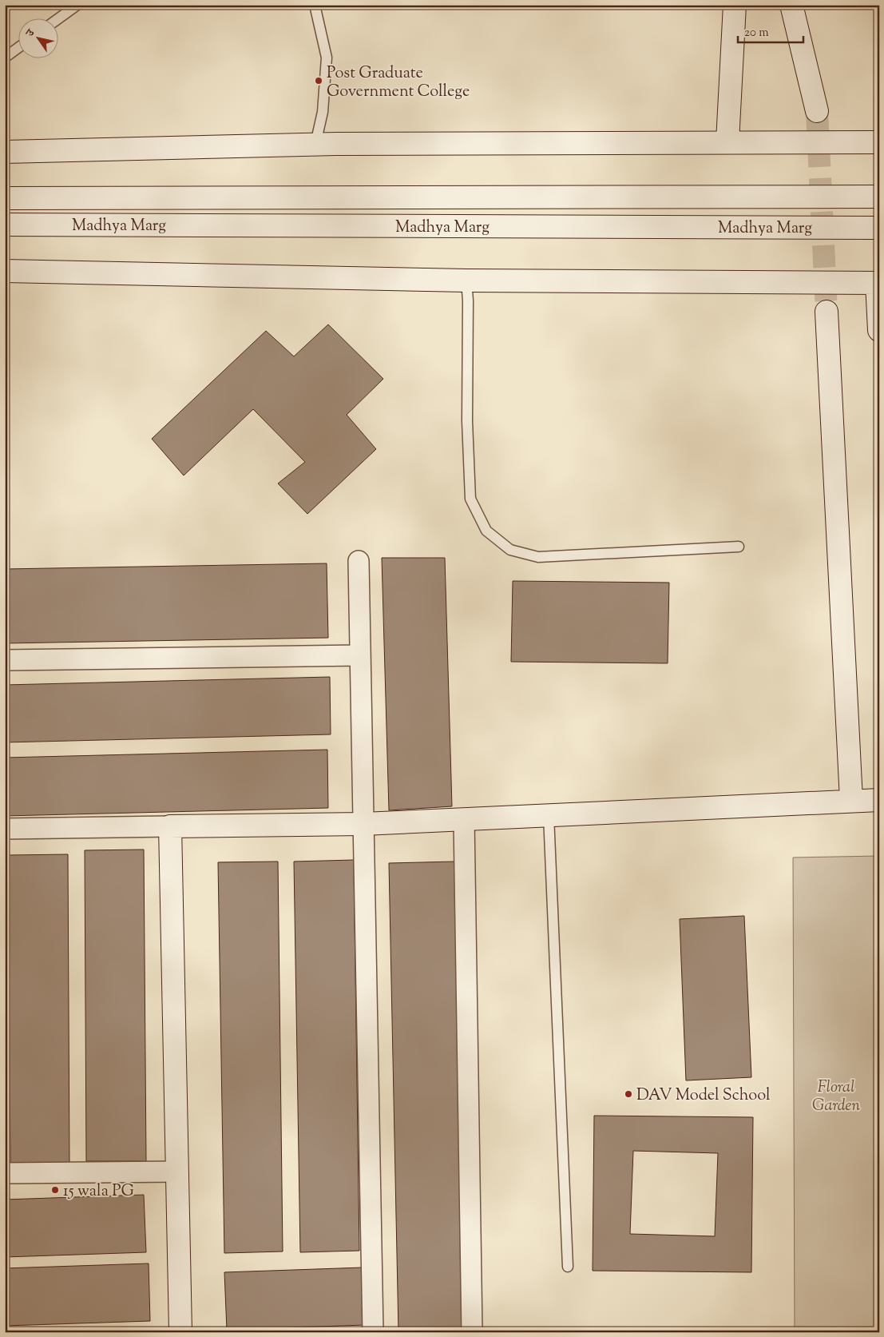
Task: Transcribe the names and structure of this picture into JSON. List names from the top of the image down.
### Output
{
  "streets": {
    "street": ["Madhya Marg"]
  },
  "parks": ["Floral Garden"],
  "places": ["Post Graduate Government College", "DAV Model School", "15 wala PG"],
  "scale_bar": "20 m",
  "north": "top left"
}
